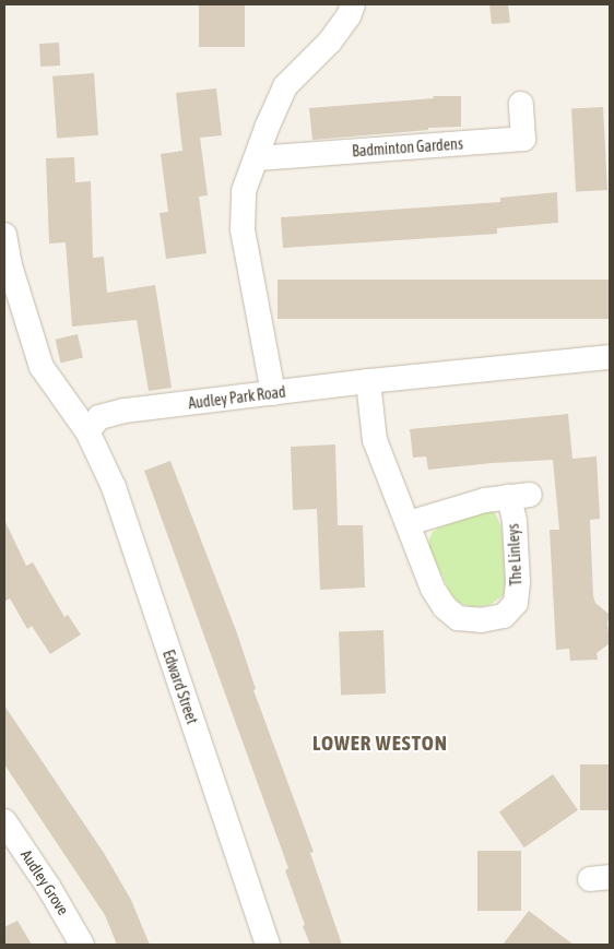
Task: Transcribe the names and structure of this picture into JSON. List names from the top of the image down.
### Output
{
  "streets": {
    "street": [
      "Badminton Gardens",
      "Audley Park Road",
      "The Linleys",
      "Edward Street",
      "Audley Grove"
    ]
  },
  "crossings": [
    ["Audley Park Road", "The Linleys"],
    ["Audley Park Road", "Edward Street"]
  ],
  "districts": ["LOWER WESTON"]
}
